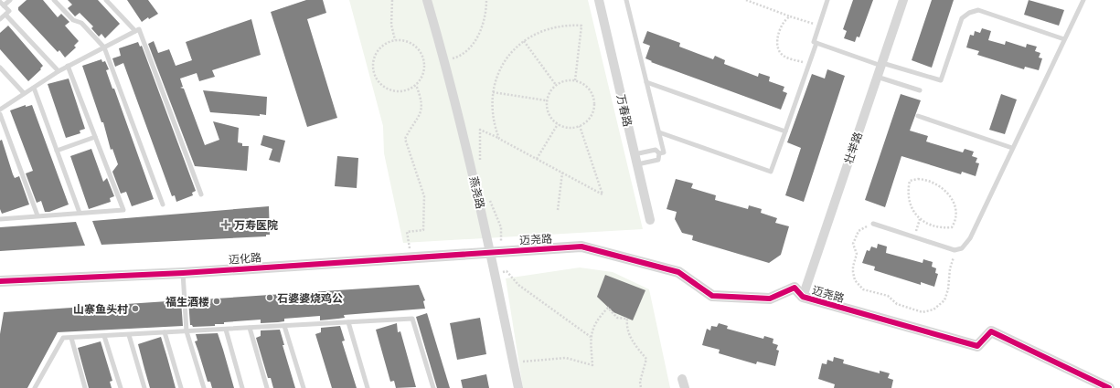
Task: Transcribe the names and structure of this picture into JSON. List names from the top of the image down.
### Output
{
  "streets": {
    "street": [
      "万春路",
      "壮举路",
      "燕尧路",
      "迈尧路",
      "迈化路"
    ]
  },
  "crossings": [
    ["壮举路", "迈尧路"],
    ["燕尧路", "迈尧路"],
    ["燕尧路", "迈化路"],
    ["迈尧路", "迈化路"]
  ],
  "places": {
    "health": ["万寿医院"],
    "other": ["石婆婆烧鸡公", "福生酒楼", "山寨鱼头村"]
  }
}
